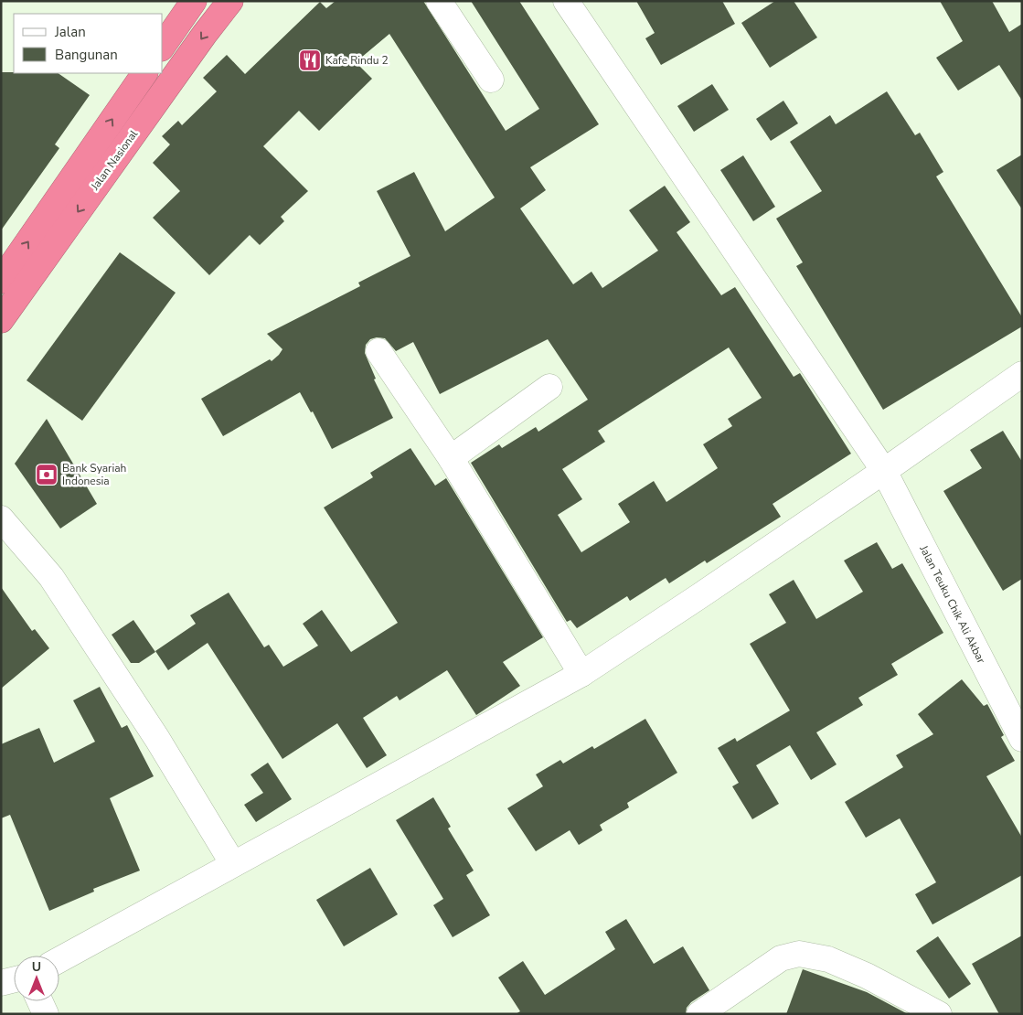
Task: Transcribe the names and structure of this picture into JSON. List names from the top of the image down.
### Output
{
  "streets": {
    "highway": ["Jalan Nasional"],
    "street": ["Jalan Teuku Chik Ali Akbar"]
  },
  "places": {
    "restaurant": ["Kafe Rindu 2"],
    "bank": ["Bank Syariah Indonesia"]
  },
  "legend": ["Jalan", "Bangunan"],
  "north": "top"
}
